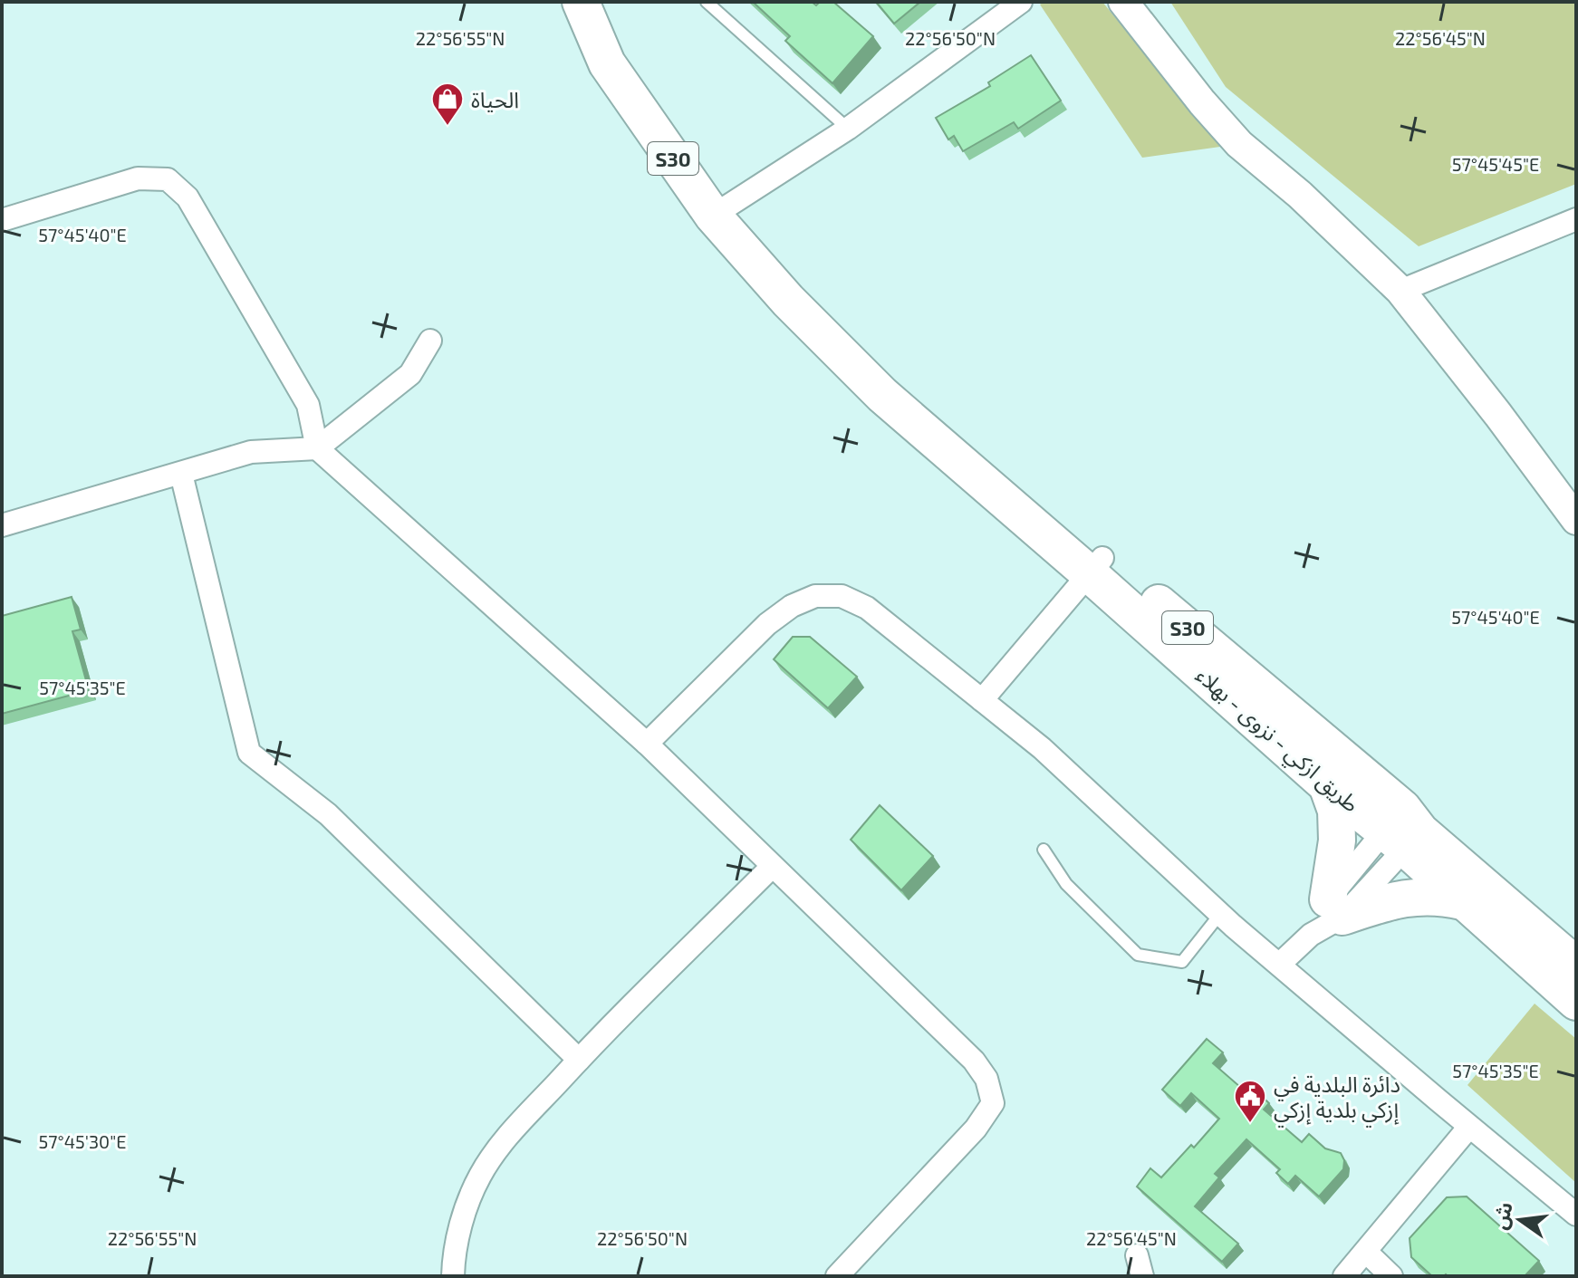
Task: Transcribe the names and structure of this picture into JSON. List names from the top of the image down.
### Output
{
  "streets": {
    "main road": ["S30", "طريق ازكي - نزوى - بهلاء"]
  },
  "places": {
    "shop": ["الحياة"],
    "public building": ["دائرة البلدية في إزكي بلدية إزكي"]
  },
  "north": "left",
  "coordinates": [
    "22°56'55\"N",
    "22°56'50\"N",
    "22°56'45\"N",
    "57°45'45\"E",
    "57°45'40\"E",
    "57°45'35\"E",
    "57°45'30\"E"
  ]
}
